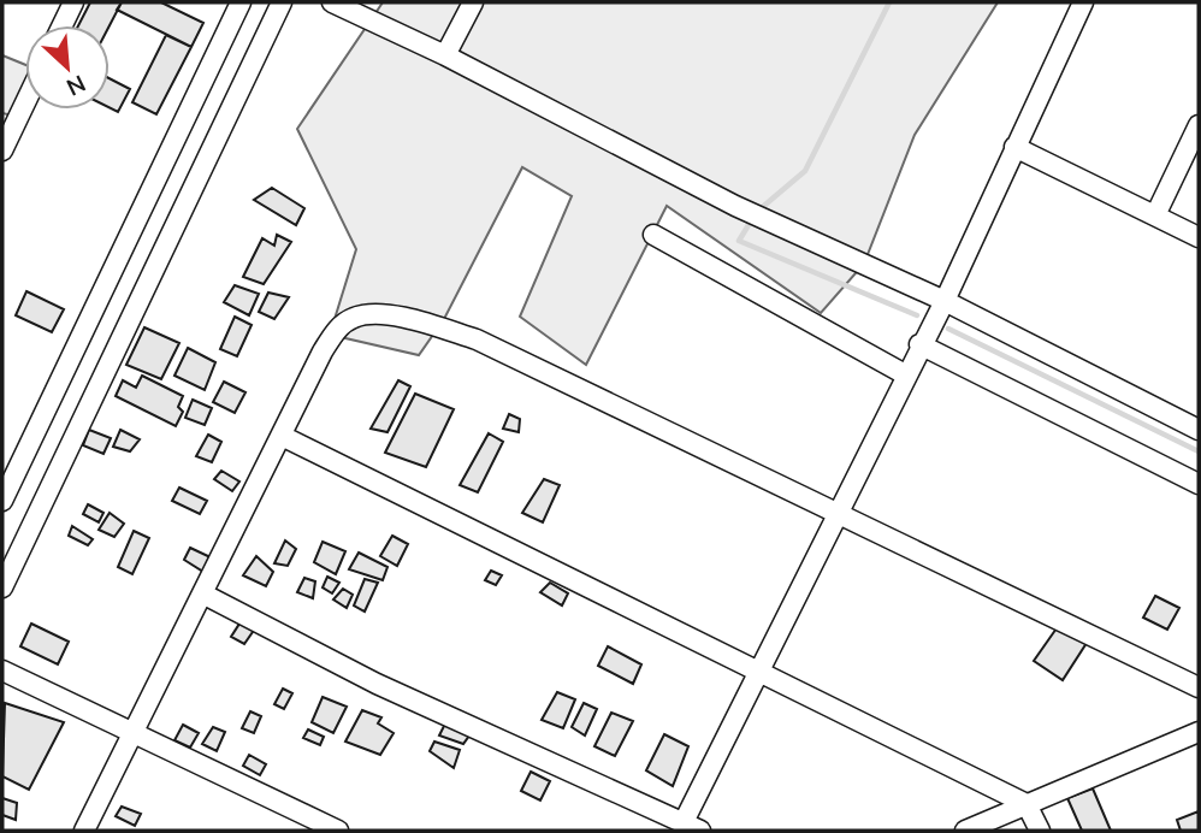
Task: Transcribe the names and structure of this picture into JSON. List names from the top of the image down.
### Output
{
  "north": "bottom right"
}
